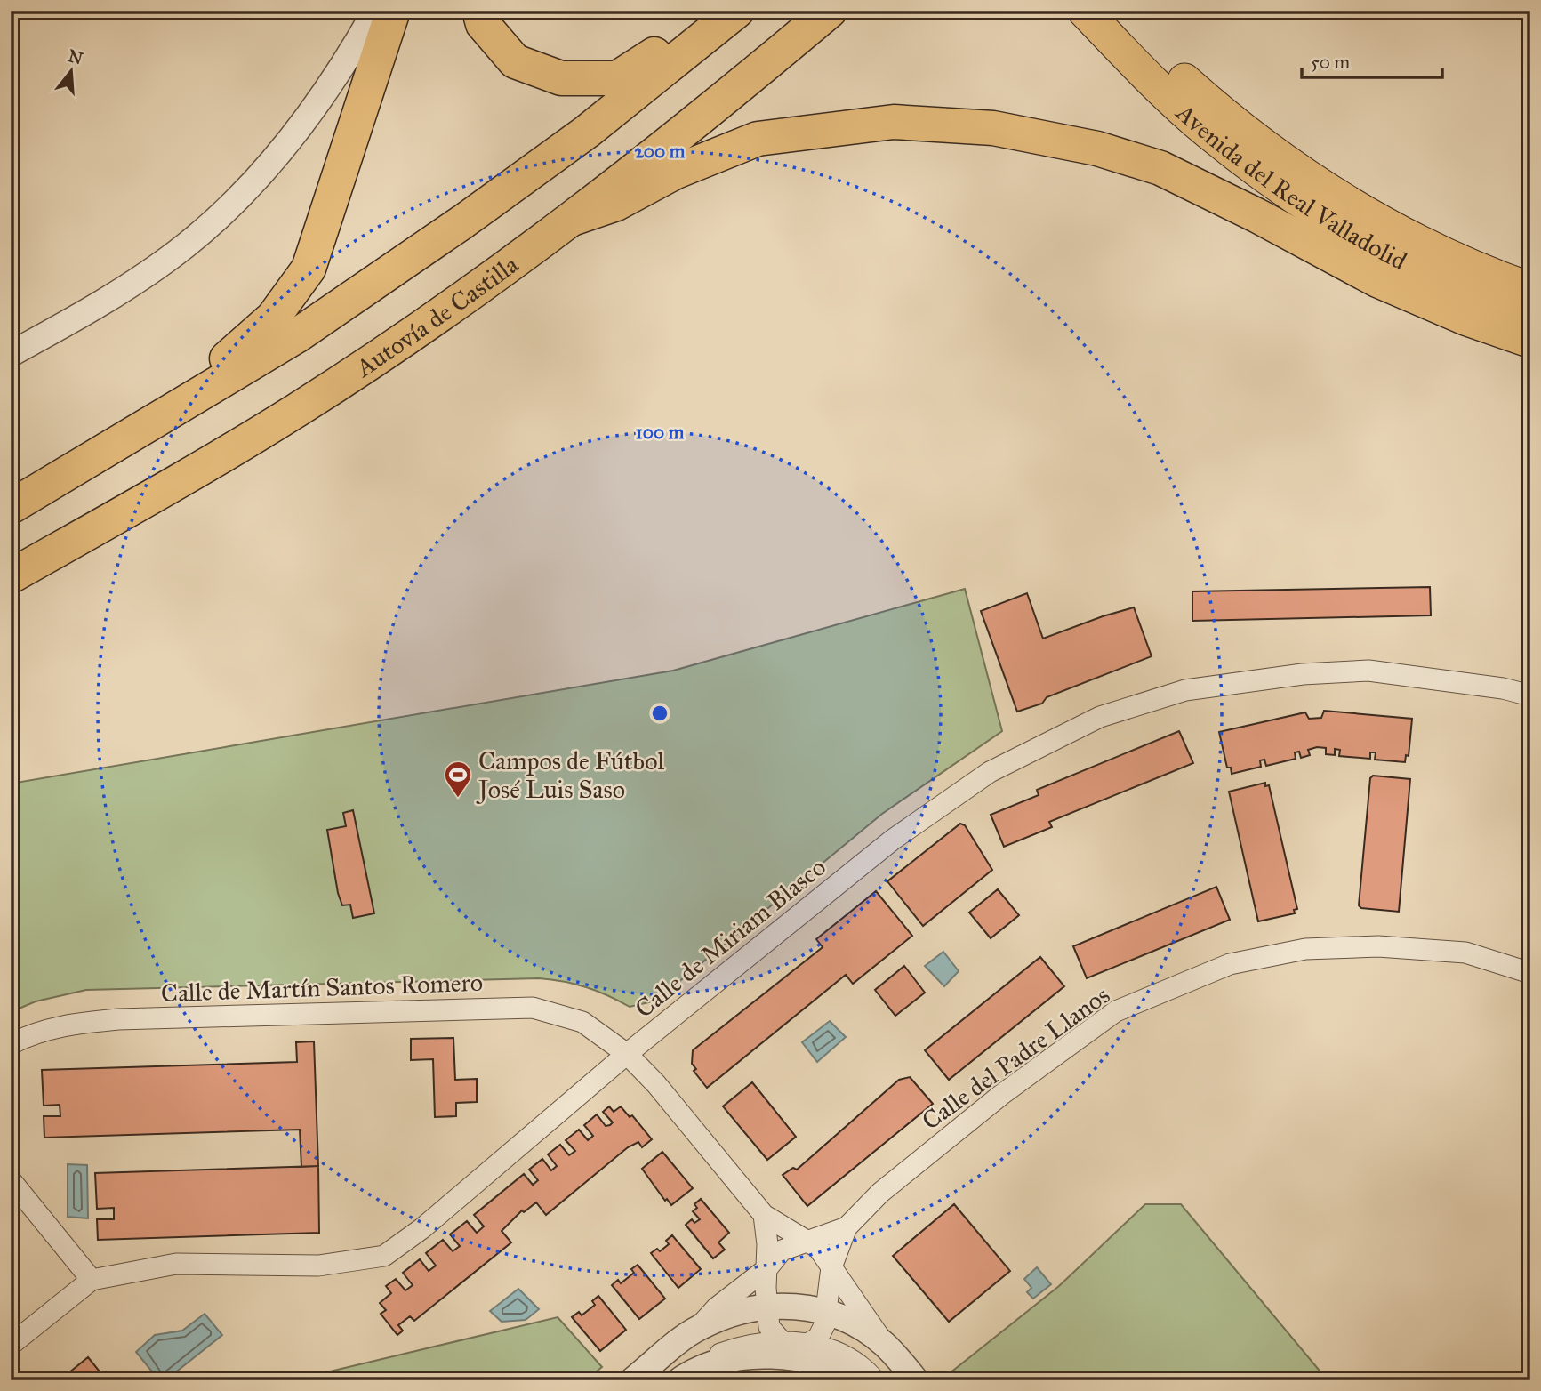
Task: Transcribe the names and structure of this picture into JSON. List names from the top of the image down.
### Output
{
  "streets": {
    "highway": ["Avenida del Real Valladolid", "Autovía de Castilla"],
    "street": ["Calle de Miriam Blasco", "Calle de Martín Santos Romero", "Calle del Padre Llanos"]
  },
  "crossings": [
    ["Calle de Miriam Blasco", "Calle de Martín Santos Romero"],
    ["Calle de Martín Santos Romero", "Calle del Padre Llanos"]
  ],
  "places": {
    "sports": ["Campos de Fútbol José Luis Saso"]
  },
  "scale_bar": "50 m",
  "north": "top",
  "rings": ["200 m", "100 m"]
}
